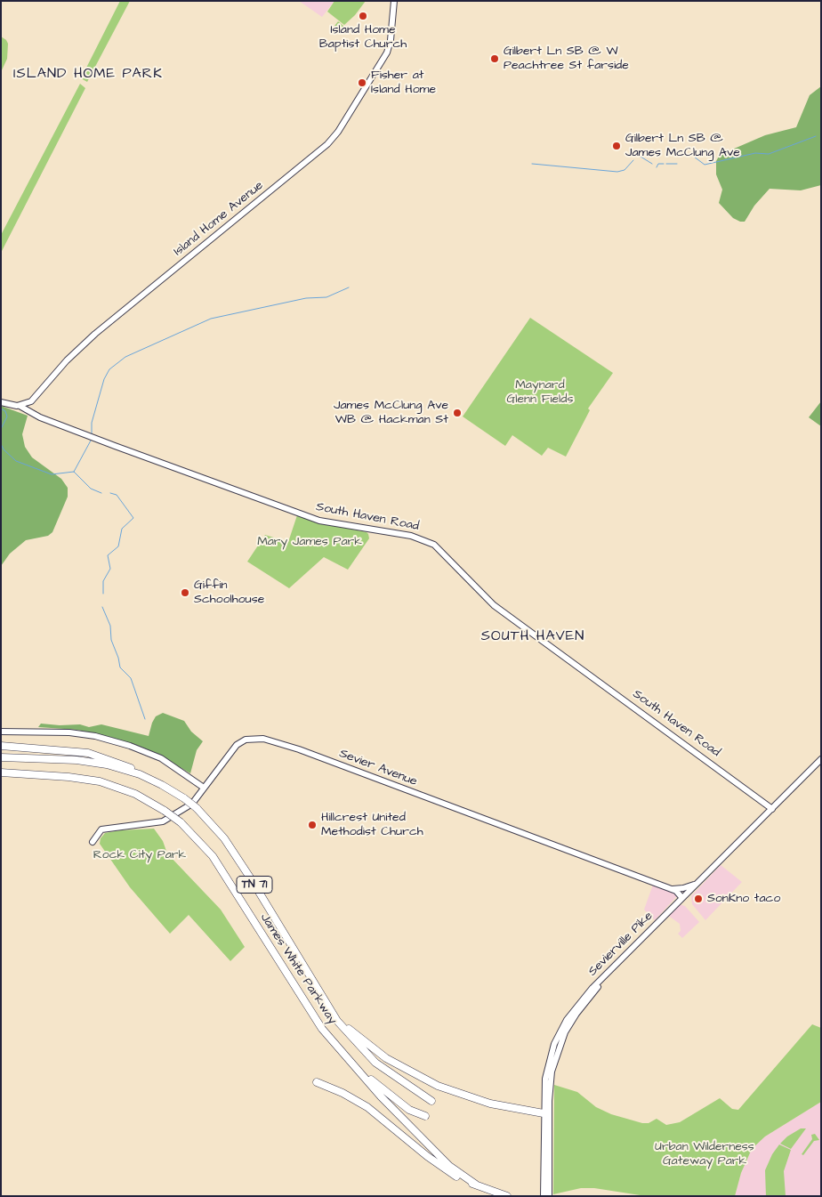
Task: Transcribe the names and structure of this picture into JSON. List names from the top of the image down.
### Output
{
  "streets": {
    "highway": ["TN 71", "James White Parkway"],
    "street": [
      "Island Home Avenue",
      "South Haven Road",
      "Sevier Avenue",
      "Sevierville Pike"
    ]
  },
  "crossings": [
    ["Island Home Avenue", "South Haven Road"],
    ["South Haven Road", "Sevierville Pike"],
    ["Sevier Avenue", "Sevierville Pike"]
  ],
  "districts": ["ISLAND HOME PARK", "SOUTH HAVEN"],
  "parks": [
    "Maynard Glenn Fields",
    "Mary James Park",
    "Rock City Park",
    "Urban Wilderness Gateway Park"
  ],
  "places": [
    "Island Home Baptist Church",
    "Gilbert Ln SB @ W Peachtree St farside",
    "Fisher at Island Home",
    "Gilbert Ln SB @ James McClung Ave",
    "James McClung Ave WB @ Hackman St",
    "Giffin Schoolhouse",
    "Hillcrest United Methodist Church",
    "SonKno taco"
  ]
}
